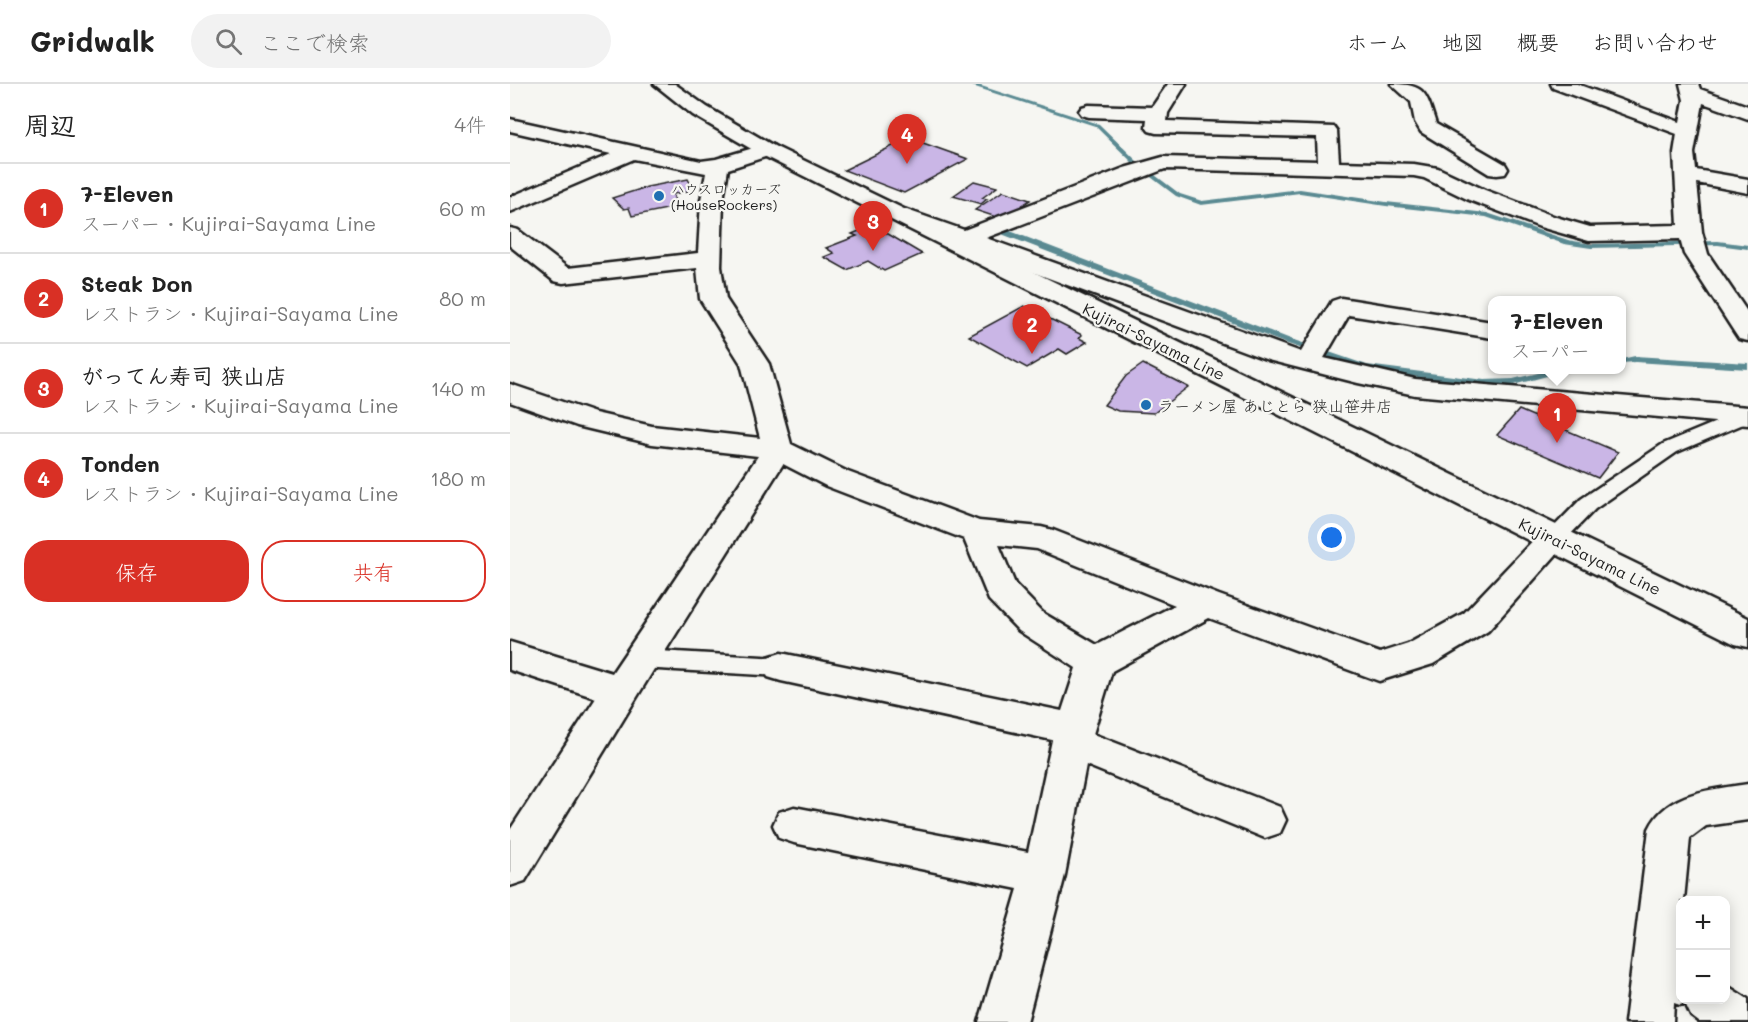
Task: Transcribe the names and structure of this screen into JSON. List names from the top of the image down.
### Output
{
  "streets": {
    "street": ["Kujirai-Sayama Line"]
  },
  "places": ["ハウスロッカーズ (HouseRockers)", "ラーメン屋 あじとら 狭山笹井店"],
  "page": {
    "header": "Gridwalk",
    "search": "ここで検索",
    "nav": [
      "ホーム",
      "地図",
      "概要",
      "お問い合わせ"
    ],
    "heading": ["周辺", "4件"],
    "pins": [
      "4",
      "3",
      "2",
      "1"
    ],
    "list": [
      {
        "mark": "1",
        "name": "7-Eleven",
        "note": "スーパー · Kujirai-Sayama Line",
        "value": "60 m"
      },
      {
        "mark": "2",
        "name": "Steak Don",
        "note": "レストラン · Kujirai-Sayama Line",
        "value": "80 m"
      },
      {
        "mark": "3",
        "name": "がってん寿司 狭山店",
        "note": "レストラン · Kujirai-Sayama Line",
        "value": "140 m"
      },
      {
        "mark": "4",
        "name": "Tonden",
        "note": "レストラン · Kujirai-Sayama Line",
        "value": "180 m"
      }
    ],
    "popup": ["7-Eleven", "スーパー"],
    "buttons": ["保存", "共有"],
    "map_buttons": ["+", "−"]
  }
}
